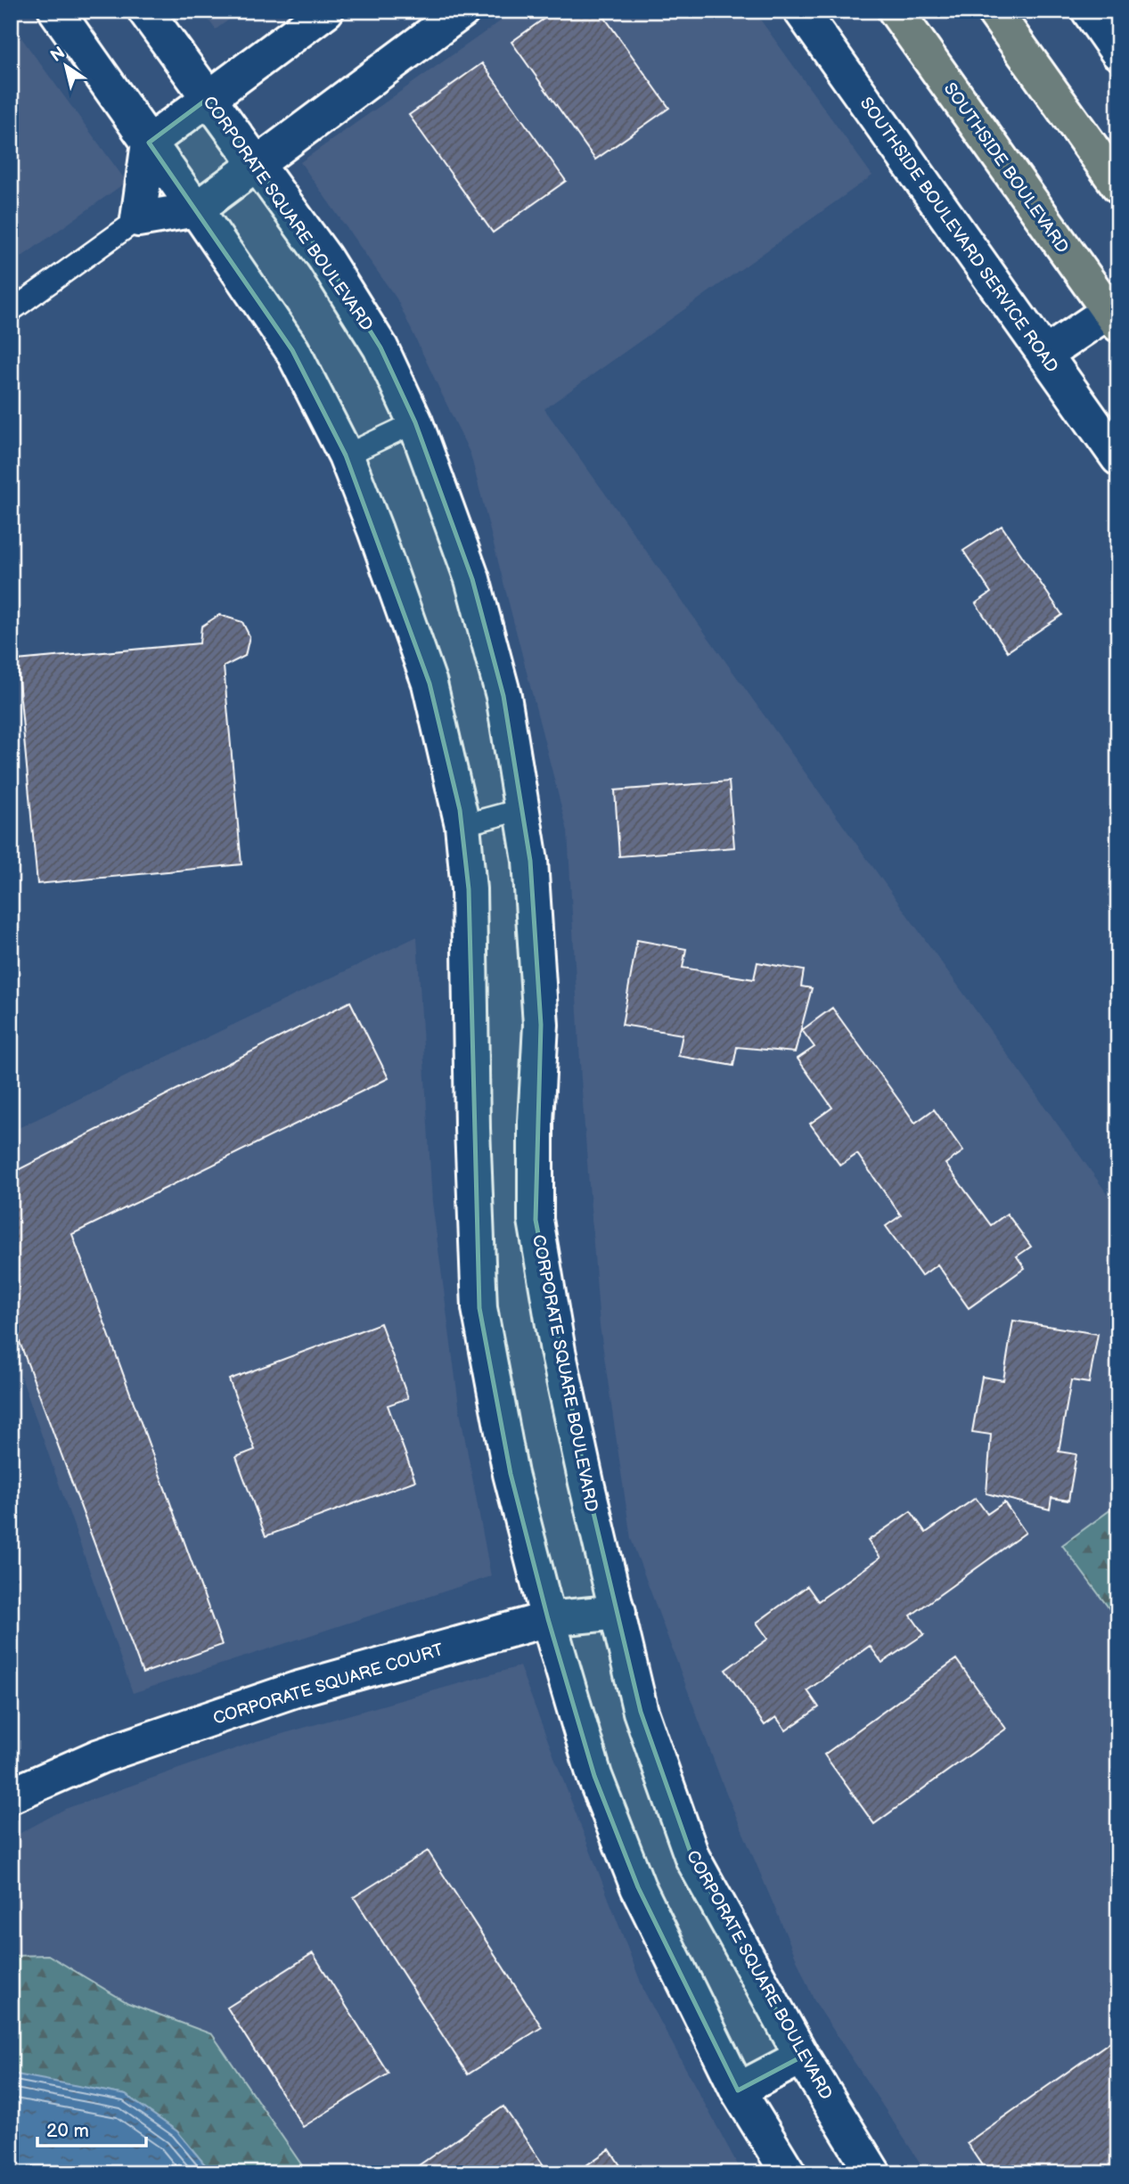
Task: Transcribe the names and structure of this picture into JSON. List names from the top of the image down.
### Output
{
  "streets": {
    "highway": ["SOUTHSIDE BOULEVARD"],
    "street": ["CORPORATE SQUARE BOULEVARD", "SOUTHSIDE BOULEVARD SERVICE ROAD", "CORPORATE SQUARE COURT"]
  },
  "crossings": [
    ["CORPORATE SQUARE BOULEVARD", "CORPORATE SQUARE COURT"]
  ],
  "scale_bar": "20 m",
  "north": "top left"
}
